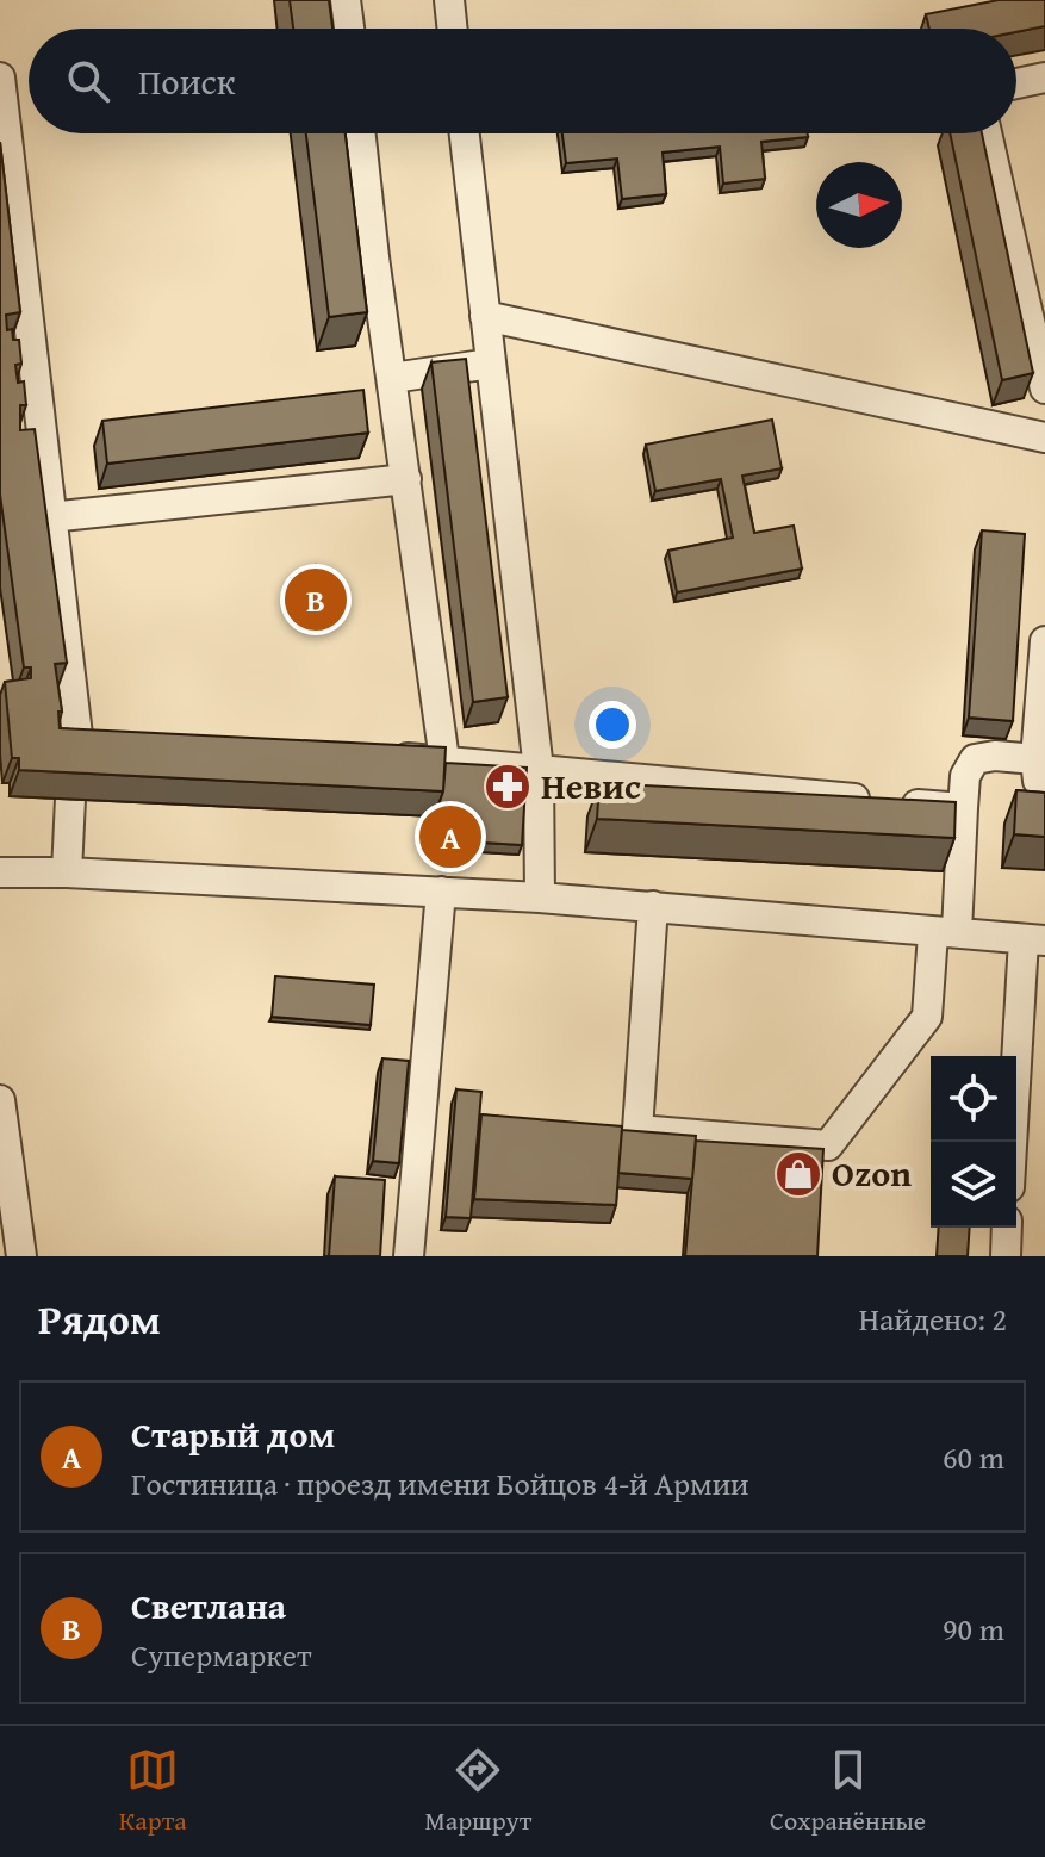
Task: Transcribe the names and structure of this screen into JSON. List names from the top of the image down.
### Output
{
  "places": {
    "pharmacy": ["Невис"],
    "shop": ["Ozon"]
  },
  "north": "right",
  "page": {
    "search": "Поиск",
    "pins": ["B", "A"],
    "heading": ["Рядом", "Найдено: 2"],
    "list": [
      {
        "mark": "A",
        "name": "Старый дом",
        "note": "Гостиница · проезд имени Бойцов 4-й Армии",
        "value": "60 m"
      },
      {
        "mark": "B",
        "name": "Светлана",
        "note": "Супермаркет",
        "value": "90 m"
      }
    ],
    "nav": ["Карта", "Маршрут", "Сохранённые"]
  }
}
